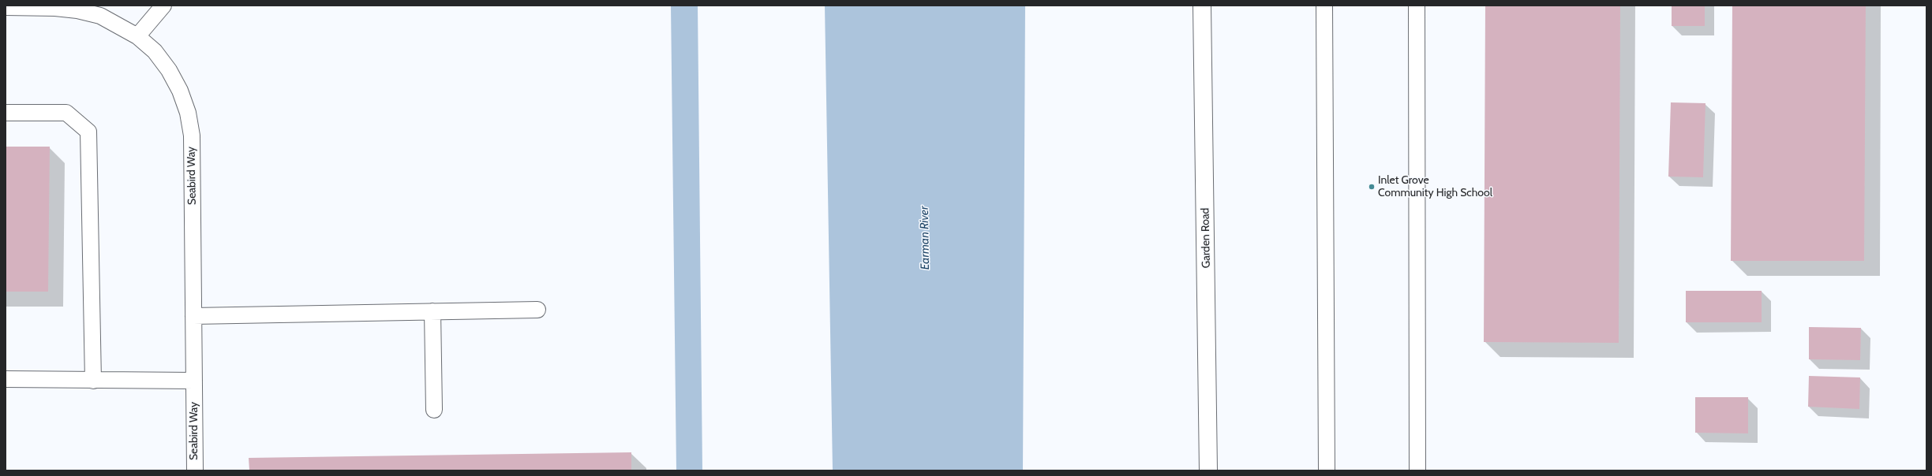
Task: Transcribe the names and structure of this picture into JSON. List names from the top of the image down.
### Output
{
  "streets": {
    "street": ["Garden Road"],
    "lane": ["Seabird Way"]
  },
  "water": ["Earman River"],
  "places": ["Inlet Grove Community High School"]
}
